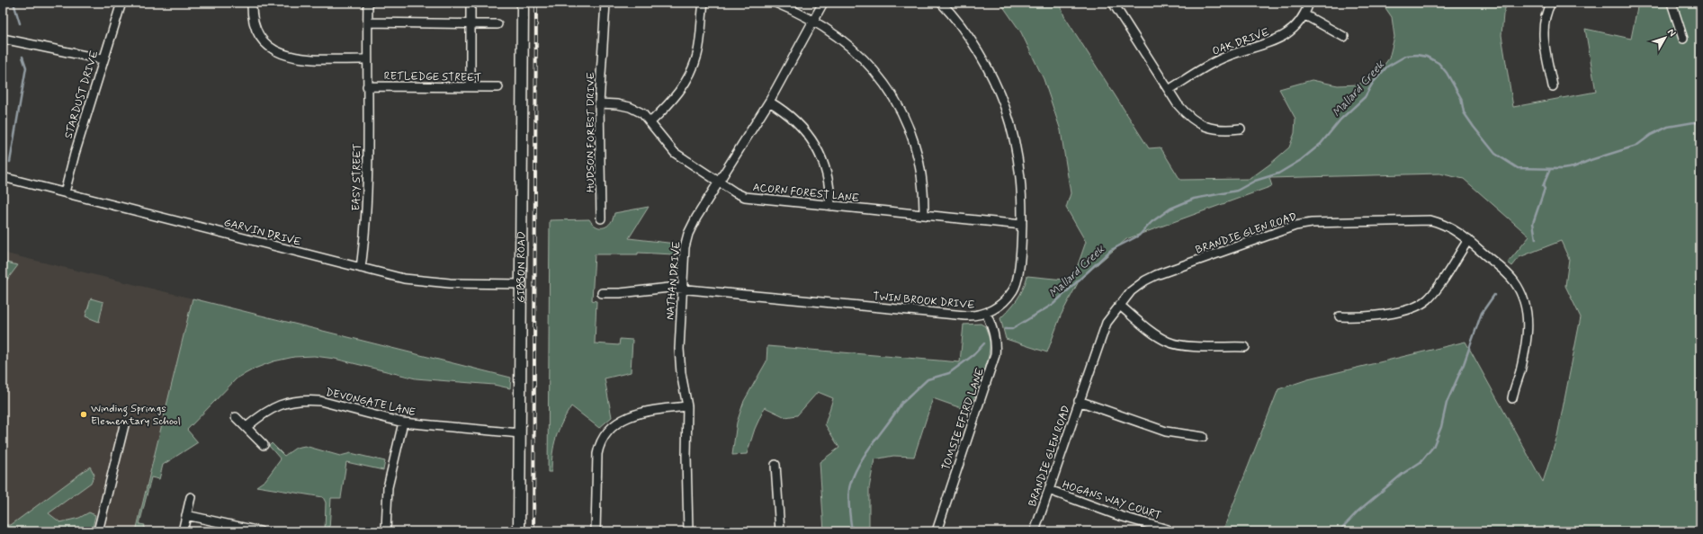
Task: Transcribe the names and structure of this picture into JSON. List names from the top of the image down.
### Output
{
  "streets": {
    "main road": ["GIBBON ROAD"],
    "street": [
      "OAK DRIVE",
      "RETLEDGE STREET",
      "STARDUST DRIVE",
      "HUDSON FOREST DRIVE",
      "EASY STREET",
      "ACORN FOREST LANE",
      "GARVIN DRIVE",
      "BRANDIE GLEN ROAD",
      "NATHAN DRIVE",
      "TWIN BROOK DRIVE",
      "DEVONGATE LANE",
      "TOMSIE EFIRD LANE",
      "HOGANS WAY COURT"
    ]
  },
  "crossings": [
    ["RETLEDGE STREET", "EASY STREET"],
    ["STARDUST DRIVE", "GARVIN DRIVE"],
    ["HUDSON FOREST DRIVE", "ACORN FOREST LANE"],
    ["EASY STREET", "GARVIN DRIVE"],
    ["ACORN FOREST LANE", "NATHAN DRIVE"],
    ["ACORN FOREST LANE", "TWIN BROOK DRIVE"],
    ["GARVIN DRIVE", "GIBBON ROAD"],
    ["BRANDIE GLEN ROAD", "HOGANS WAY COURT"],
    ["GIBBON ROAD", "DEVONGATE LANE"],
    ["NATHAN DRIVE", "TWIN BROOK DRIVE"],
    ["TWIN BROOK DRIVE", "TOMSIE EFIRD LANE"]
  ],
  "water": ["Mallard Creek"],
  "places": ["Winding Springs Elementary School"],
  "north": "top right"
}
